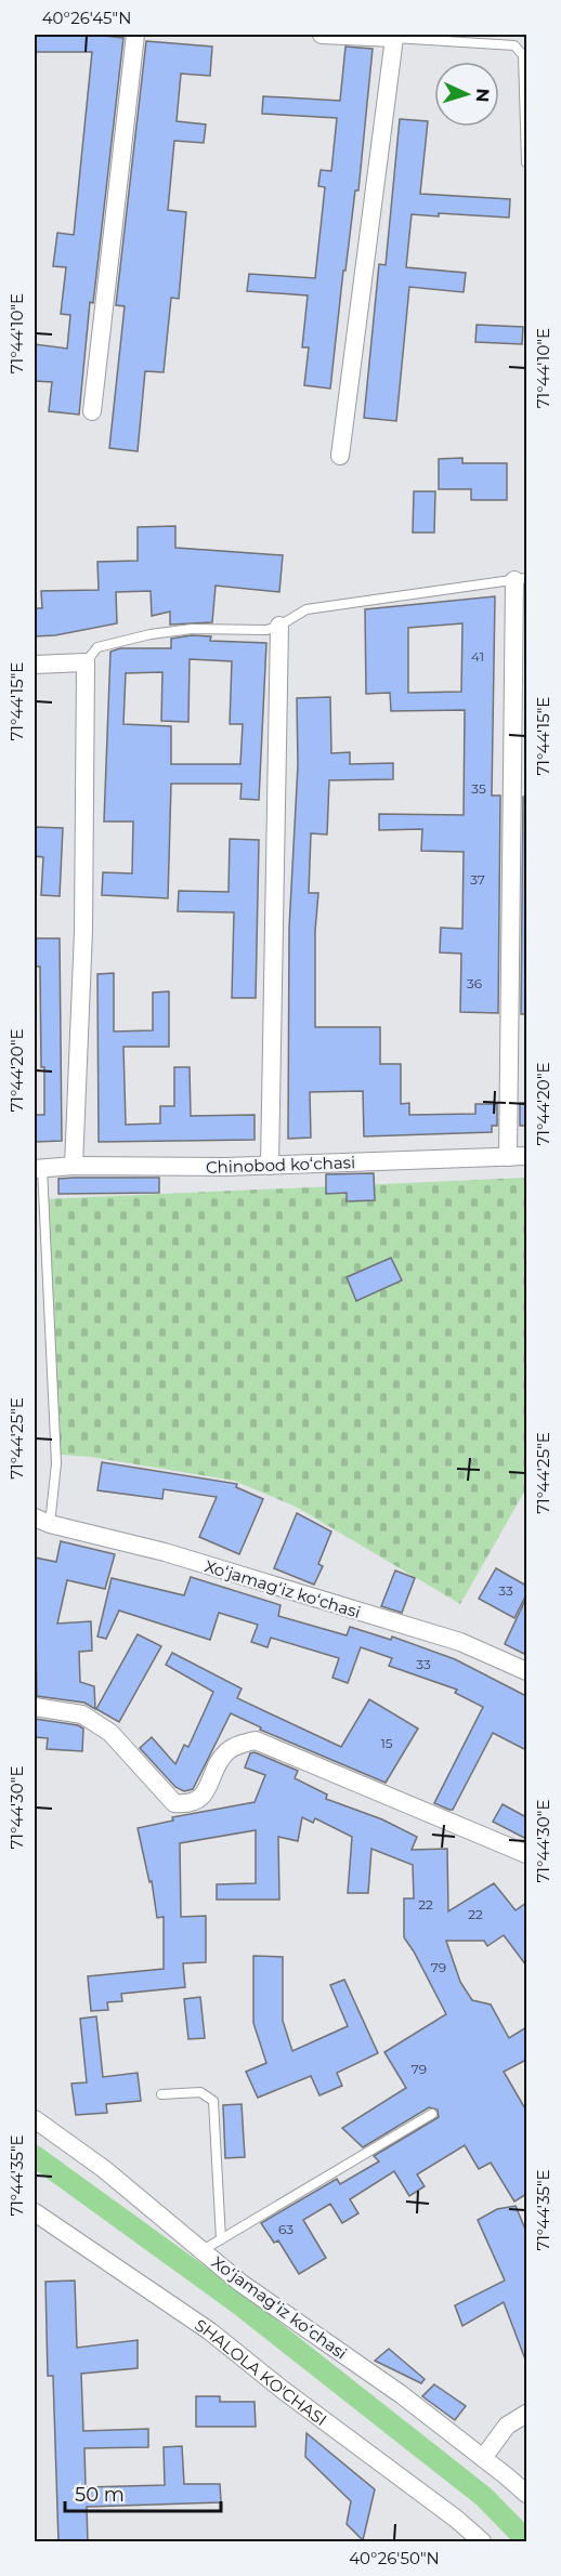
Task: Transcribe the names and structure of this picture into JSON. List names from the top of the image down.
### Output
{
  "streets": {
    "street": ["Chinobod koʻchasi", "Xoʻjamagʻiz koʻchasi", "SHALOLA KO'CHASI"]
  },
  "house_numbers": [
    "41",
    "35",
    "37",
    "36",
    "33",
    "33",
    "15",
    "22",
    "22",
    "79",
    "79",
    "63"
  ],
  "scale_bar": "50 m",
  "north": "right",
  "coordinates": [
    "40°26'45\"N",
    "71°44'10\"E",
    "71°44'15\"E",
    "71°44'20\"E",
    "71°44'25\"E",
    "71°44'30\"E",
    "71°44'35\"E",
    "40°26'50\"N"
  ]
}
